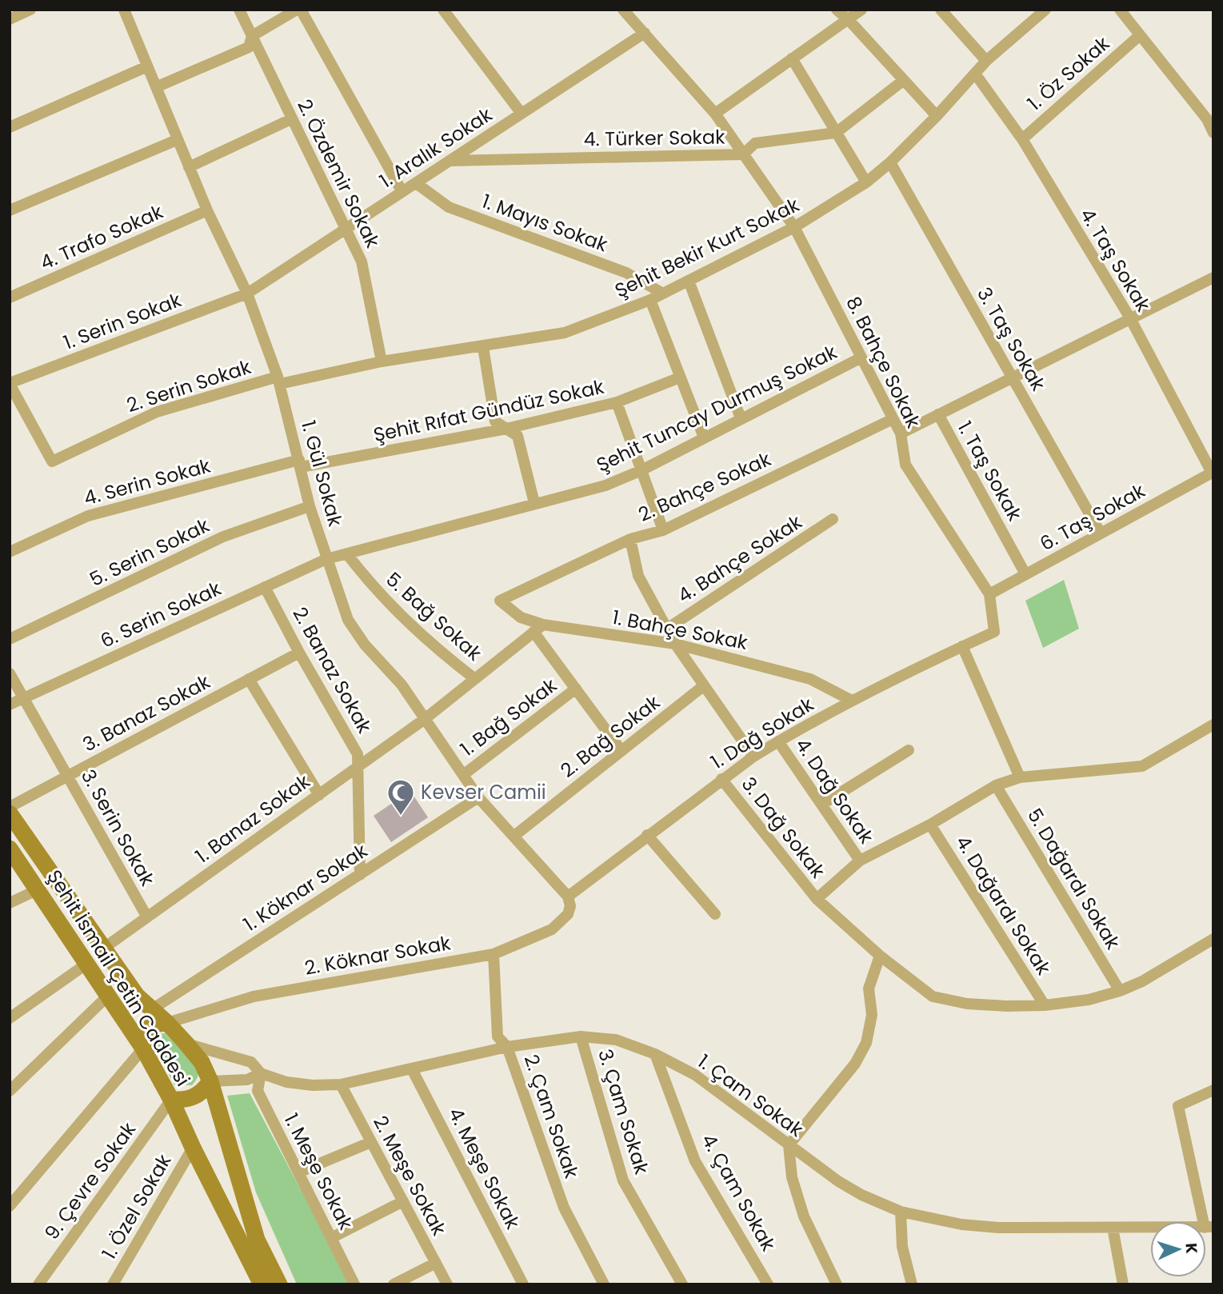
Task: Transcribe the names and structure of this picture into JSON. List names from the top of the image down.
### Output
{
  "streets": {
    "street": [
      "1. Öz Sokak",
      "4. Türker Sokak",
      "1. Aralık Sokak",
      "2. Özdemir Sokak",
      "1. Mayıs Sokak",
      "4. Trafo Sokak",
      "Şehit Bekir Kurt Sokak",
      "4. Taş Sokak",
      "1. Serin Sokak",
      "3. Taş Sokak",
      "8. Bahçe Sokak",
      "2. Serin Sokak",
      "Şehit Tuncay Durmuş Sokak",
      "Şehit Rıfat Gündüz Sokak",
      "1. Taş Sokak",
      "1. Gül Sokak",
      "4. Serin Sokak",
      "2. Bahçe Sokak",
      "6. Taş Sokak",
      "5. Serin Sokak",
      "4. Bahçe Sokak",
      "6. Serin Sokak",
      "5. Bağ Sokak",
      "1. Bahçe Sokak",
      "2. Banaz Sokak",
      "3. Banaz Sokak",
      "1. Bağ Sokak",
      "1. Dağ Sokak",
      "2. Bağ Sokak",
      "4. Dağ Sokak",
      "1. Banaz Sokak",
      "3. Serin Sokak",
      "3. Dağ Sokak",
      "5. Dağardı Sokak",
      "1. Köknar Sokak",
      "4. Dağardı Sokak",
      "2. Köknar Sokak",
      "Şehit İsmail Çetin Caddesi",
      "1. Çam Sokak",
      "3. Çam Sokak",
      "2. Çam Sokak",
      "4. Meşe Sokak",
      "1. Meşe Sokak",
      "2. Meşe Sokak",
      "9. Çevre Sokak",
      "4. Çam Sokak",
      "1. Özel Sokak"
    ]
  },
  "crossings": [
    ["1. Öz Sokak", "4. Taş Sokak"],
    ["4. Türker Sokak", "1. Aralık Sokak"],
    ["4. Türker Sokak", "8. Bahçe Sokak"],
    ["1. Aralık Sokak", "2. Özdemir Sokak"],
    ["1. Aralık Sokak", "1. Mayıs Sokak"],
    ["1. Aralık Sokak", "1. Serin Sokak"],
    ["1. Aralık Sokak", "8. Bahçe Sokak"],
    ["1. Aralık Sokak", "1. Gül Sokak"],
    ["2. Özdemir Sokak", "Şehit Bekir Kurt Sokak"],
    ["1. Mayıs Sokak", "Şehit Bekir Kurt Sokak"],
    ["4. Trafo Sokak", "1. Gül Sokak"],
    ["Şehit Bekir Kurt Sokak", "4. Taş Sokak"],
    ["Şehit Bekir Kurt Sokak", "3. Taş Sokak"],
    ["Şehit Bekir Kurt Sokak", "8. Bahçe Sokak"],
    ["Şehit Bekir Kurt Sokak", "2. Serin Sokak"],
    ["Şehit Bekir Kurt Sokak", "1. Gül Sokak"],
    ["4. Taş Sokak", "6. Taş Sokak"],
    ["1. Serin Sokak", "2. Serin Sokak"],
    ["1. Serin Sokak", "1. Gül Sokak"],
    ["3. Taş Sokak", "6. Taş Sokak"],
    ["8. Bahçe Sokak", "Şehit Tuncay Durmuş Sokak"],
    ["8. Bahçe Sokak", "2. Bahçe Sokak"],
    ["8. Bahçe Sokak", "6. Taş Sokak"],
    ["8. Bahçe Sokak", "1. Dağ Sokak"],
    ["2. Serin Sokak", "1. Gül Sokak"],
    ["Şehit Tuncay Durmuş Sokak", "1. Gül Sokak"],
    ["Şehit Tuncay Durmuş Sokak", "6. Serin Sokak"],
    ["Şehit Tuncay Durmuş Sokak", "5. Bağ Sokak"],
    ["Şehit Rıfat Gündüz Sokak", "1. Gül Sokak"],
    ["Şehit Rıfat Gündüz Sokak", "4. Serin Sokak"],
    ["1. Taş Sokak", "6. Taş Sokak"],
    ["1. Gül Sokak", "4. Serin Sokak"],
    ["1. Gül Sokak", "5. Serin Sokak"],
    ["1. Gül Sokak", "6. Serin Sokak"],
    ["1. Gül Sokak", "1. Bağ Sokak"],
    ["1. Gül Sokak", "1. Dağ Sokak"],
    ["1. Gül Sokak", "2. Bağ Sokak"],
    ["1. Gül Sokak", "1. Banaz Sokak"],
    ["1. Gül Sokak", "1. Köknar Sokak"],
    ["1. Gül Sokak", "2. Köknar Sokak"],
    ["2. Bahçe Sokak", "1. Bahçe Sokak"],
    ["6. Serin Sokak", "2. Banaz Sokak"],
    ["6. Serin Sokak", "3. Serin Sokak"],
    ["5. Bağ Sokak", "1. Banaz Sokak"],
    ["1. Bahçe Sokak", "1. Dağ Sokak"],
    ["1. Bahçe Sokak", "1. Banaz Sokak"],
    ["2. Banaz Sokak", "3. Banaz Sokak"],
    ["2. Banaz Sokak", "1. Banaz Sokak"],
    ["2. Banaz Sokak", "1. Köknar Sokak"],
    ["3. Banaz Sokak", "3. Serin Sokak"],
    ["1. Dağ Sokak", "4. Dağ Sokak"],
    ["1. Dağ Sokak", "3. Dağ Sokak"],
    ["1. Dağ Sokak", "2. Köknar Sokak"],
    ["1. Banaz Sokak", "3. Serin Sokak"],
    ["1. Banaz Sokak", "Şehit İsmail Çetin Caddesi"],
    ["3. Dağ Sokak", "5. Dağardı Sokak"],
    ["3. Dağ Sokak", "4. Dağardı Sokak"],
    ["1. Köknar Sokak", "Şehit İsmail Çetin Caddesi"],
    ["2. Köknar Sokak", "Şehit İsmail Çetin Caddesi"],
    ["2. Köknar Sokak", "2. Çam Sokak"],
    ["Şehit İsmail Çetin Caddesi", "1. Çam Sokak"],
    ["Şehit İsmail Çetin Caddesi", "9. Çevre Sokak"],
    ["Şehit İsmail Çetin Caddesi", "1. Özel Sokak"],
    ["1. Çam Sokak", "3. Çam Sokak"],
    ["1. Çam Sokak", "2. Çam Sokak"],
    ["1. Çam Sokak", "4. Meşe Sokak"],
    ["1. Çam Sokak", "1. Meşe Sokak"],
    ["1. Çam Sokak", "2. Meşe Sokak"],
    ["1. Çam Sokak", "4. Çam Sokak"]
  ],
  "places": {
    "mosque": ["Kevser Camii"]
  },
  "north": "right"
}
